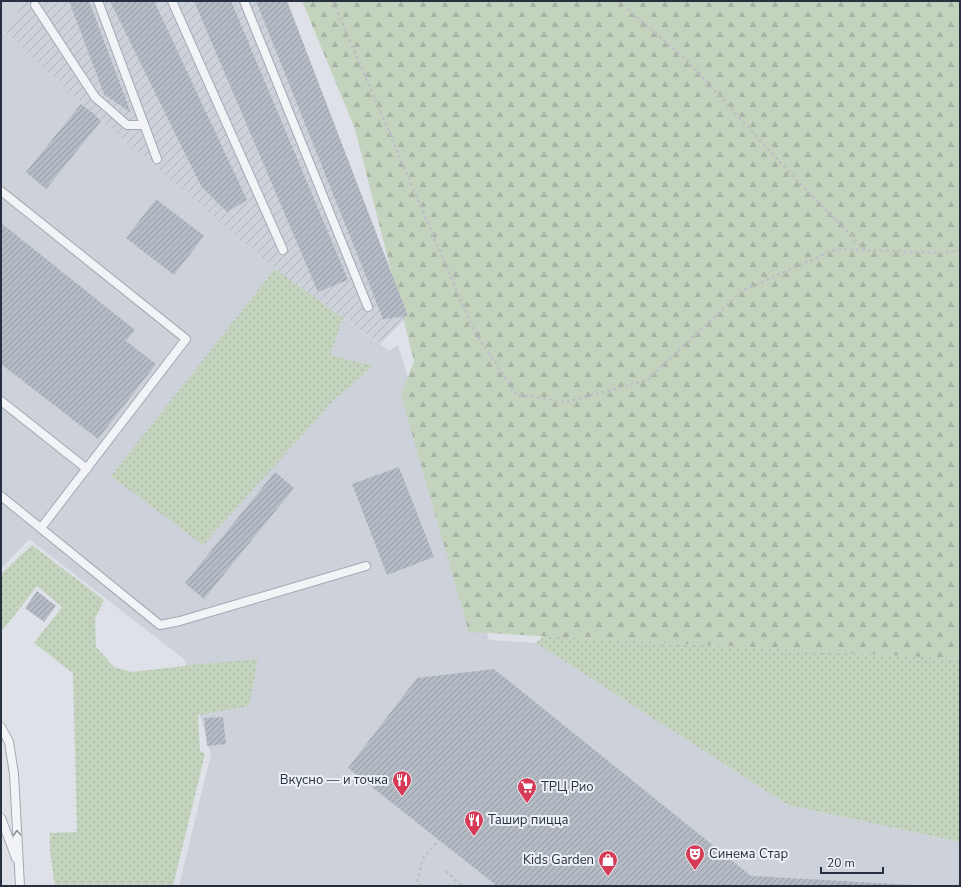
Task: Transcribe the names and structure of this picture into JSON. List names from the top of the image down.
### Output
{
  "places": {
    "restaurant": ["Вкусно — и точка", "Ташир пицца"],
    "supermarket": ["ТРЦ Рио"],
    "theatre": ["Синема Стар"],
    "shop": ["Kids Garden"]
  },
  "scale_bar": "20 m"
}
